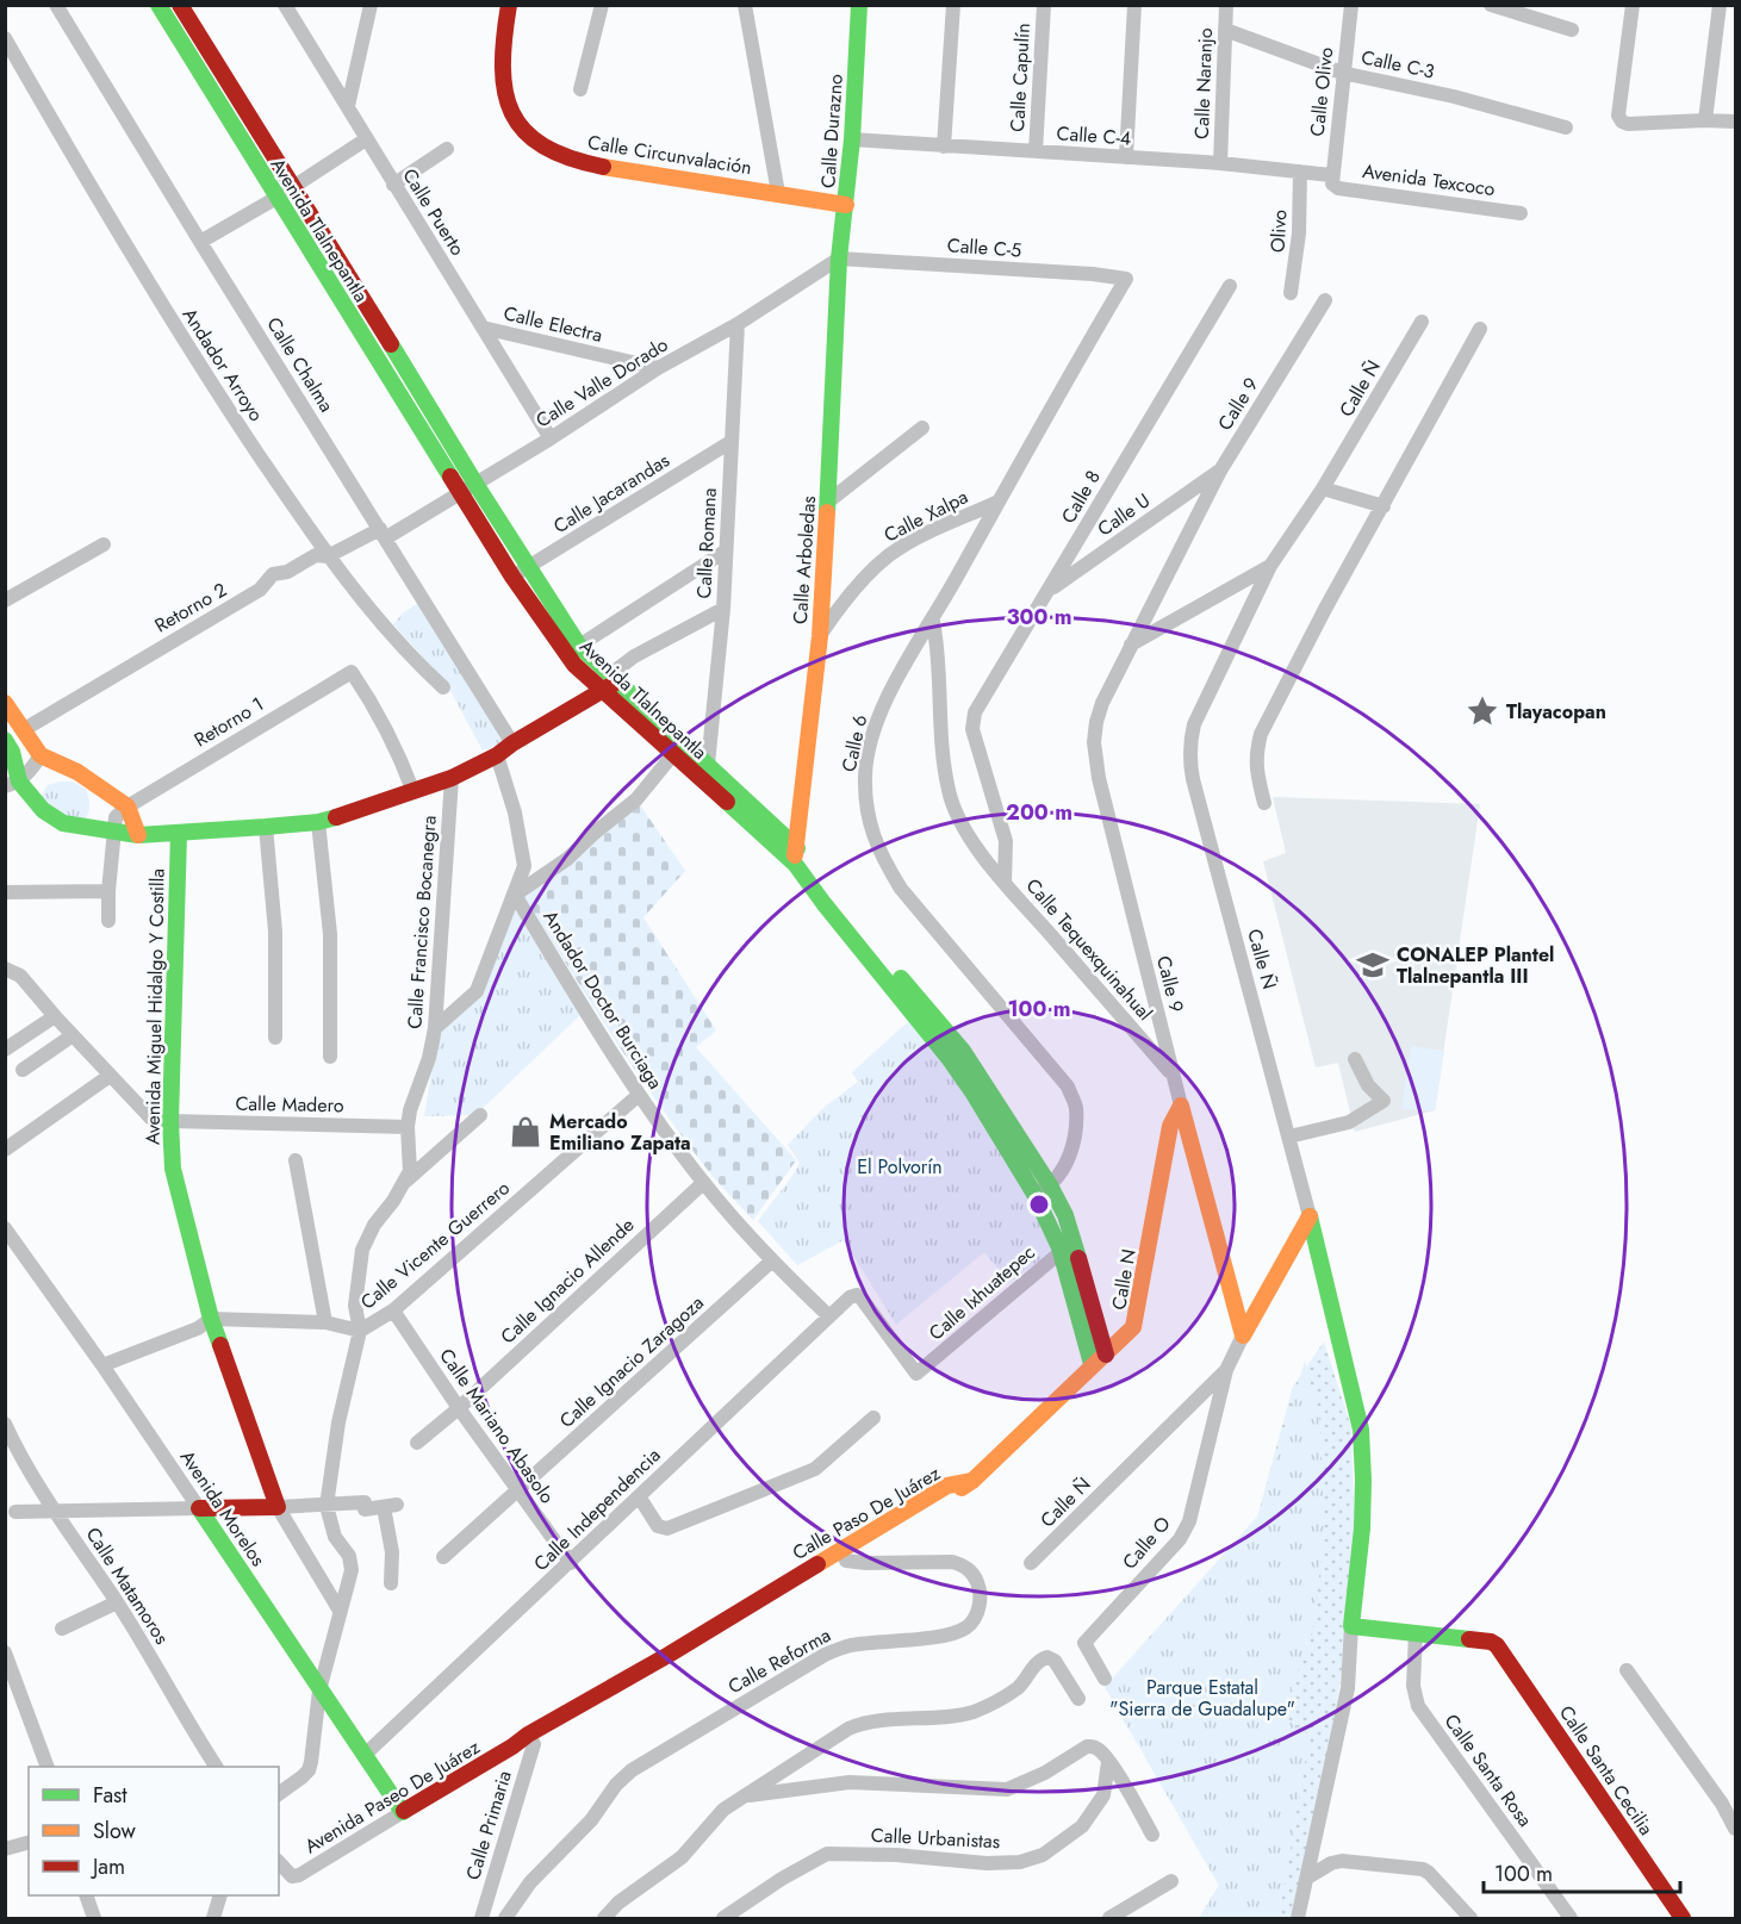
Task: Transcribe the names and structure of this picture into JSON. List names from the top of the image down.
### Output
{
  "streets": {
    "street": [
      "Calle C-3",
      "Calle Capulín",
      "Calle Naranjo",
      "Calle Olivo",
      "Calle Durazno",
      "Calle C-4",
      "Calle Circunvalación",
      "Avenida Texcoco",
      "Calle Puerto",
      "Avenida Tlalnepantla",
      "Olivo",
      "Calle C-5",
      "Calle Electra",
      "Andador Arroyo",
      "Calle Chalma",
      "Calle Valle Dorado",
      "Calle Ñ",
      "Calle 9",
      "Calle Jacarandas",
      "Calle 8",
      "Calle U",
      "Calle Xalpa",
      "Calle Romana",
      "Calle Arboledas",
      "Retorno 2",
      "Retorno 1",
      "Calle 6",
      "Calle Francisco Bocanegra",
      "Calle Tequexquinahual",
      "Andador Doctor Burciaga",
      "Avenida Miguel Hidalgo Y Costilla",
      "Calle Madero",
      "Calle Vicente Guerrero",
      "Calle N",
      "Calle Ignacio Allende",
      "Calle Ixhuatepec",
      "Calle Ignacio Zaragoza",
      "Calle Mariano Abasolo",
      "Avenida Morelos",
      "Calle Independencia",
      "Calle Paso De Juárez",
      "Calle O",
      "Calle Matamoros",
      "Calle Reforma",
      "Calle Santa Rosa",
      "Calle Santa Cecilia",
      "Avenida Paseo De Juárez",
      "Calle Primaria",
      "Calle Urbanistas"
    ]
  },
  "crossings": [
    ["Calle C-3", "Calle Naranjo"],
    ["Calle C-3", "Calle Olivo"],
    ["Calle Capulín", "Calle C-4"],
    ["Calle Naranjo", "Calle C-4"],
    ["Calle Olivo", "Calle C-4"],
    ["Calle Olivo", "Avenida Texcoco"],
    ["Calle Durazno", "Calle C-4"],
    ["Calle Durazno", "Calle Circunvalación"],
    ["Calle Durazno", "Calle C-5"],
    ["Calle Durazno", "Calle Valle Dorado"],
    ["Calle Durazno", "Calle Arboledas"],
    ["Calle C-4", "Avenida Texcoco"],
    ["Calle C-4", "Olivo"],
    ["Calle Puerto", "Calle Electra"],
    ["Calle Puerto", "Calle Valle Dorado"],
    ["Avenida Tlalnepantla", "Calle Valle Dorado"],
    ["Avenida Tlalnepantla", "Calle Jacarandas"],
    ["Avenida Tlalnepantla", "Calle Romana"],
    ["Avenida Tlalnepantla", "Calle Arboledas"],
    ["Avenida Tlalnepantla", "Calle 6"],
    ["Avenida Tlalnepantla", "Calle N"],
    ["Avenida Tlalnepantla", "Calle Ixhuatepec"],
    ["Calle C-5", "Calle Valle Dorado"],
    ["Calle C-5", "Calle Arboledas"],
    ["Calle C-5", "Calle 6"],
    ["Calle Electra", "Calle Valle Dorado"],
    ["Andador Arroyo", "Retorno 2"],
    ["Calle Chalma", "Calle Valle Dorado"],
    ["Calle Chalma", "Retorno 2"],
    ["Calle Valle Dorado", "Calle Romana"],
    ["Calle Valle Dorado", "Calle Arboledas"],
    ["Calle Valle Dorado", "Retorno 2"],
    ["Calle Ñ", "Calle 9"],
    ["Calle Ñ", "Calle O"],
    ["Calle 9", "Calle U"],
    ["Calle 9", "Calle Tequexquinahual"],
    ["Calle 9", "Calle N"],
    ["Calle Jacarandas", "Calle Romana"],
    ["Calle 8", "Calle U"],
    ["Calle 8", "Calle Tequexquinahual"],
    ["Calle Xalpa", "Calle Arboledas"],
    ["Calle Xalpa", "Calle 6"],
    ["Calle 6", "Calle Tequexquinahual"],
    ["Calle Francisco Bocanegra", "Calle Madero"],
    ["Calle Francisco Bocanegra", "Calle Vicente Guerrero"],
    ["Andador Doctor Burciaga", "Calle Vicente Guerrero"],
    ["Andador Doctor Burciaga", "Calle Ignacio Allende"],
    ["Andador Doctor Burciaga", "Calle Ignacio Zaragoza"],
    ["Andador Doctor Burciaga", "Calle Independencia"],
    ["Avenida Miguel Hidalgo Y Costilla", "Calle Madero"],
    ["Avenida Miguel Hidalgo Y Costilla", "Calle Vicente Guerrero"],
    ["Calle Vicente Guerrero", "Calle Mariano Abasolo"],
    ["Calle Vicente Guerrero", "Avenida Morelos"],
    ["Calle N", "Calle Paso De Juárez"],
    ["Calle Ignacio Allende", "Calle Mariano Abasolo"],
    ["Calle Ixhuatepec", "Calle Independencia"],
    ["Calle Ignacio Zaragoza", "Calle Mariano Abasolo"],
    ["Calle Mariano Abasolo", "Calle Independencia"],
    ["Avenida Morelos", "Calle Independencia"],
    ["Avenida Morelos", "Avenida Paseo De Juárez"],
    ["Calle Paso De Juárez", "Calle Reforma"],
    ["Calle Paso De Juárez", "Avenida Paseo De Juárez"],
    ["Calle Santa Rosa", "Calle Santa Cecilia"],
    ["Avenida Paseo De Juárez", "Calle Primaria"]
  ],
  "parks": ["El Polvorín", "Parque Estatal \"Sierra de Guadalupe\""],
  "places": {
    "place": ["Tlayacopan"],
    "school or university": ["CONALEP Plantel Tlalnepantla III"],
    "shop": ["Mercado Emiliano Zapata"]
  },
  "legend": ["Fast", "Slow", "Jam"],
  "scale_bar": "100 m",
  "rings": ["300 m", "200 m", "100 m"]
}
